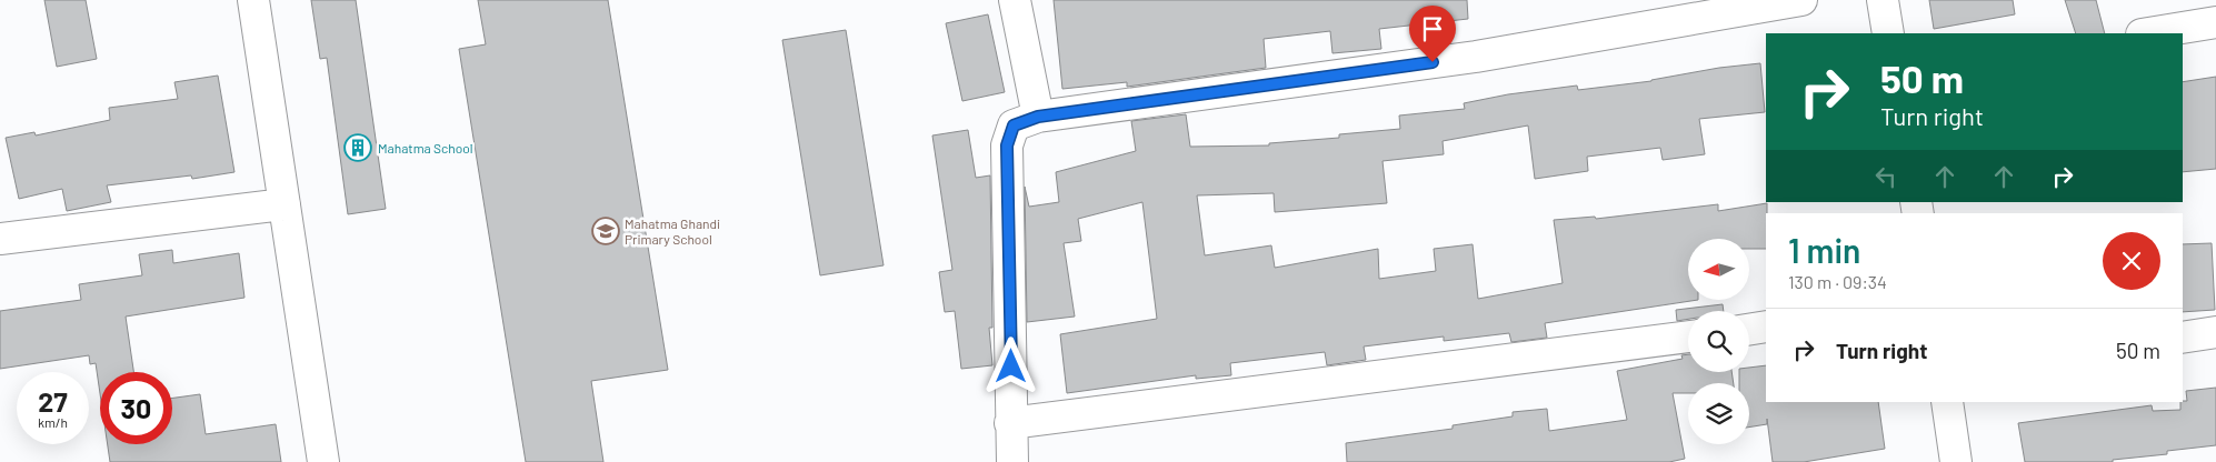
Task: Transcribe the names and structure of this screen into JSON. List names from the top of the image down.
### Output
{
  "places": {
    "building": ["Mahatma School"],
    "school or university": ["Mahatma Ghandi Primary School"]
  },
  "north": "left",
  "page": {
    "turn": ["50 m", "Turn right"],
    "heading": ["1 min", "130 m · 09:34"],
    "list": [
      {
        "name": "Turn right",
        "value": "50 m"
      }
    ],
    "speed": "27 km/h",
    "limit": "30"
  }
}
